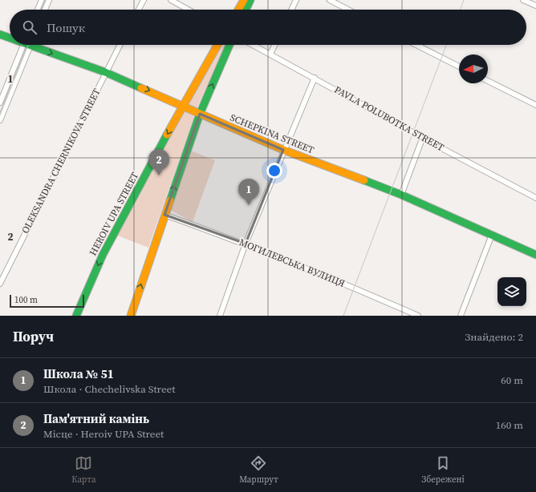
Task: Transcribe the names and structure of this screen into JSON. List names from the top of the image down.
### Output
{
  "streets": {
    "street": [
      "PAVLA POLUBOTKA STREET",
      "SCHEPKINA STREET",
      "OLEKSANDRA CHERNIKOVA STREET",
      "HEROIV UPA STREET",
      "МОГИЛЕВСЬКА ВУЛИЦЯ"
    ]
  },
  "crossings": [
    ["SCHEPKINA STREET", "OLEKSANDRA CHERNIKOVA STREET"],
    ["SCHEPKINA STREET", "HEROIV UPA STREET"]
  ],
  "scale_bar": "100 m",
  "north": "left",
  "page": {
    "search": "Пошук",
    "pins": ["2", "1"],
    "scale": "100 m",
    "heading": ["Поруч", "Знайдено: 2"],
    "list": [
      {
        "mark": "1",
        "name": "Школа № 51",
        "note": "Школа · Chechelivska Street",
        "value": "60 m"
      },
      {
        "mark": "2",
        "name": "Пам'ятний камінь",
        "note": "Місце · Heroiv UPA Street",
        "value": "160 m"
      }
    ],
    "nav": ["Карта", "Маршрут", "Збережені"]
  },
  "grid": {
    "rows": ["1", "2"]
  }
}
